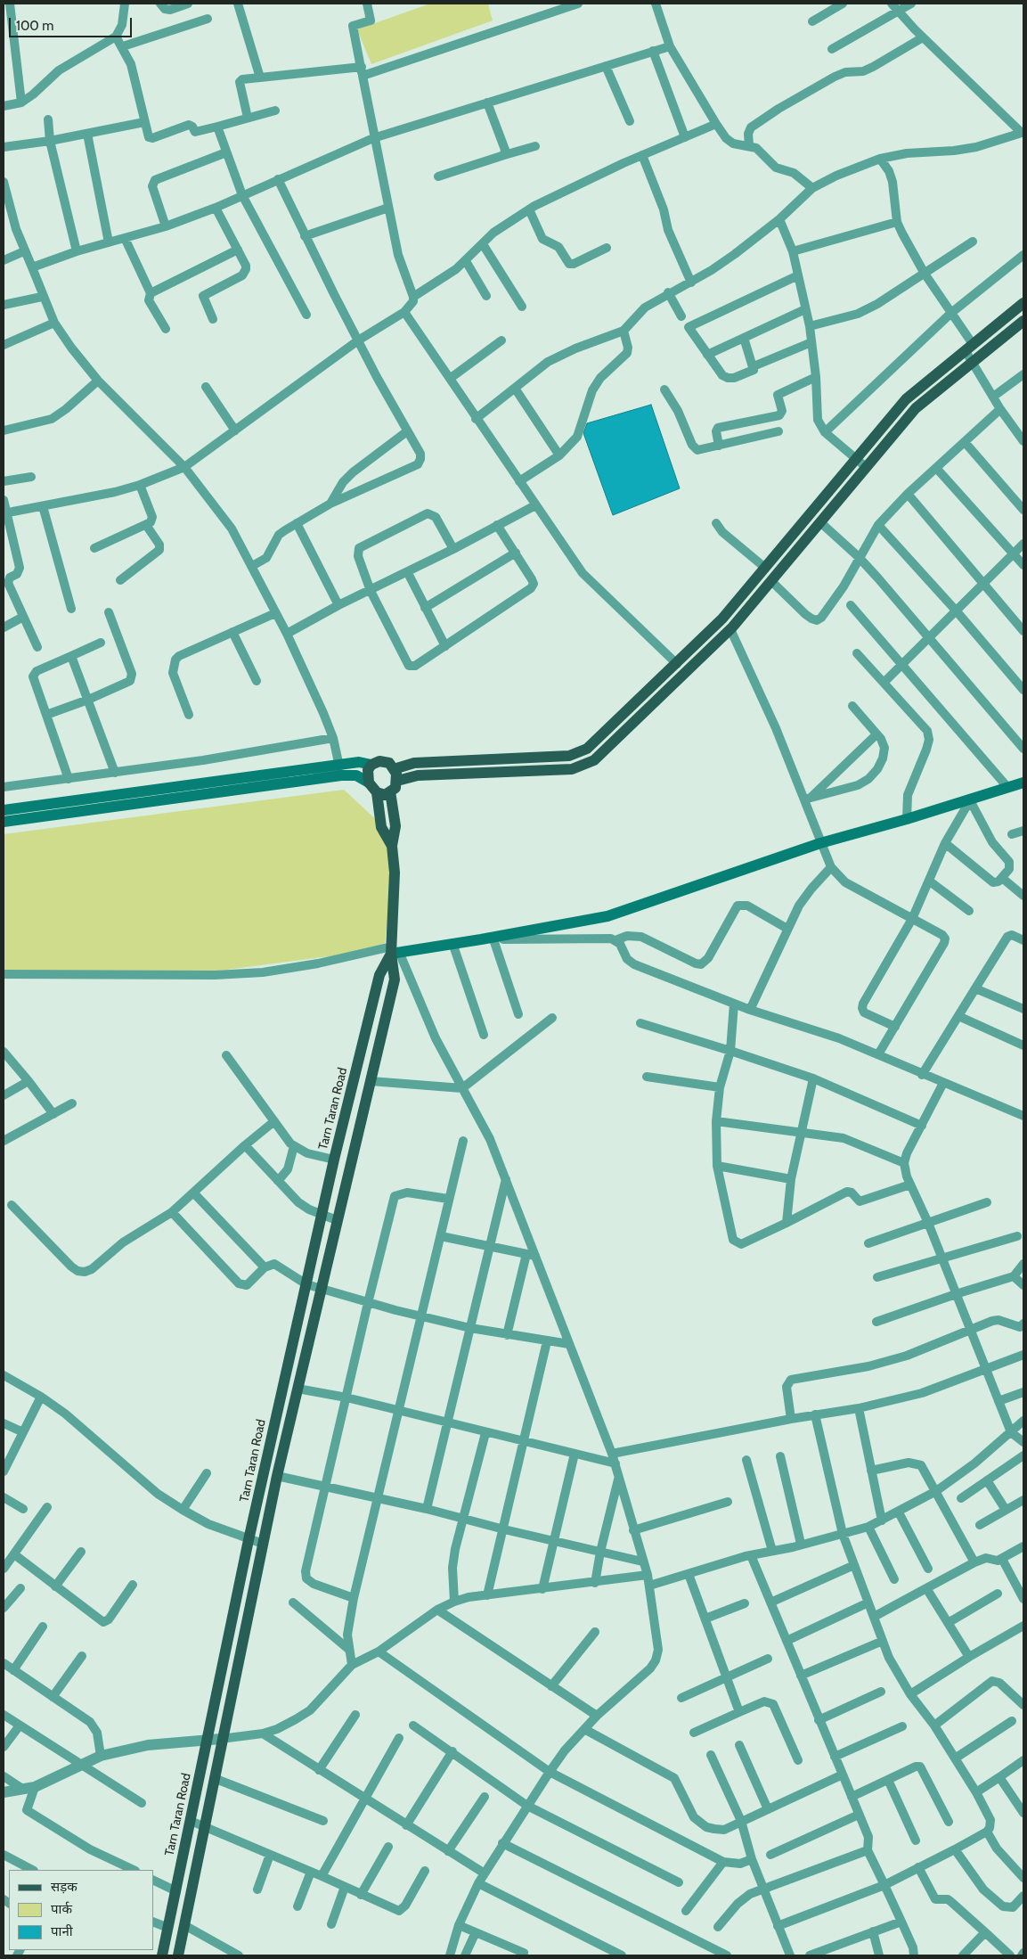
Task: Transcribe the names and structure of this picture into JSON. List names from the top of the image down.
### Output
{
  "streets": {
    "main road": ["Tarn Taran Road"]
  },
  "legend": ["सड़क", "पार्क", "पानी"],
  "scale_bar": "100 m"
}
